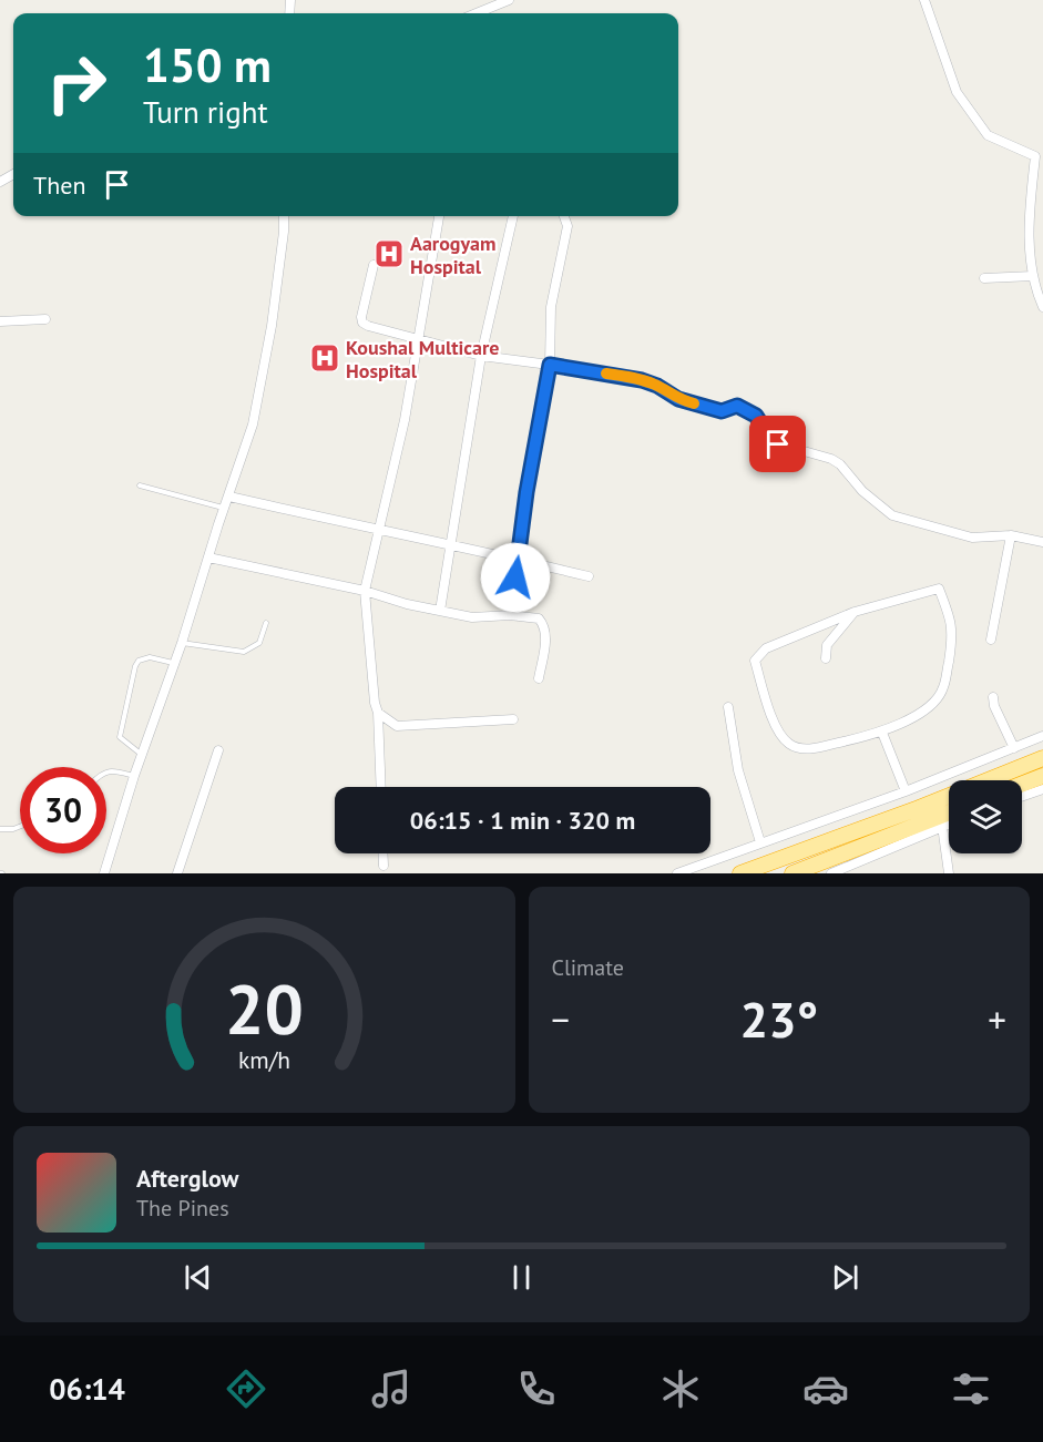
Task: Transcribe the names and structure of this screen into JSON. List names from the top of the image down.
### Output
{
  "places": {
    "hospital": ["Aarogyam Hospital", "Koushal Multicare Hospital"]
  },
  "page": {
    "turn": ["150 m", "Turn right"],
    "then": "Then",
    "limit": "30",
    "trip": "06:15 · 1 min · 320 m",
    "tile": "Climate",
    "heat": ["−", "23°", "+"],
    "song": ["Afterglow", "The Pines"],
    "tabs": "06:14",
    "gauge": ["20", "km/h"]
  }
}
